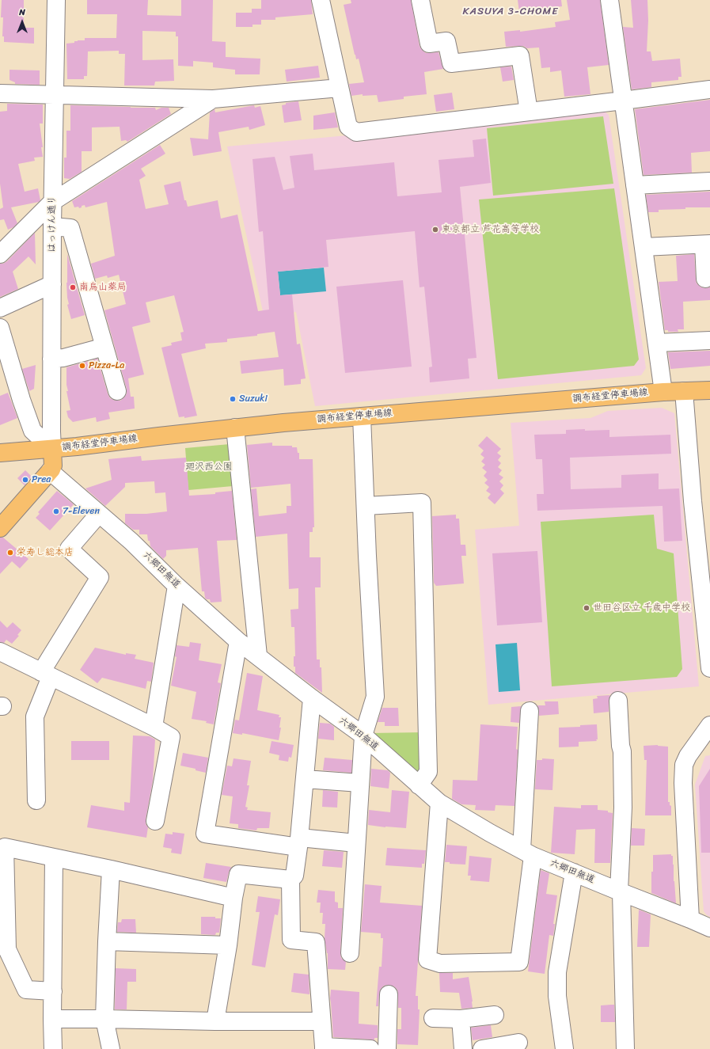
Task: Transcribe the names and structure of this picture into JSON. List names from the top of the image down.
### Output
{
  "streets": {
    "main road": ["調布経堂停車場線"],
    "street": ["はっけん通り", "六郷田無道"]
  },
  "crossings": [
    ["はっけん通り", "調布経堂停車場線"]
  ],
  "districts": ["KASUYA 3-CHOME"],
  "parks": ["廻沢西公園"],
  "places": [
    "東京都立 芦花高等学校",
    "南烏山薬局",
    "Pizza-La",
    "Suzuki",
    "Prea",
    "7-Eleven",
    "栄寿し総本店",
    "世田谷区立 千歳中学校"
  ],
  "north": "top"
}
